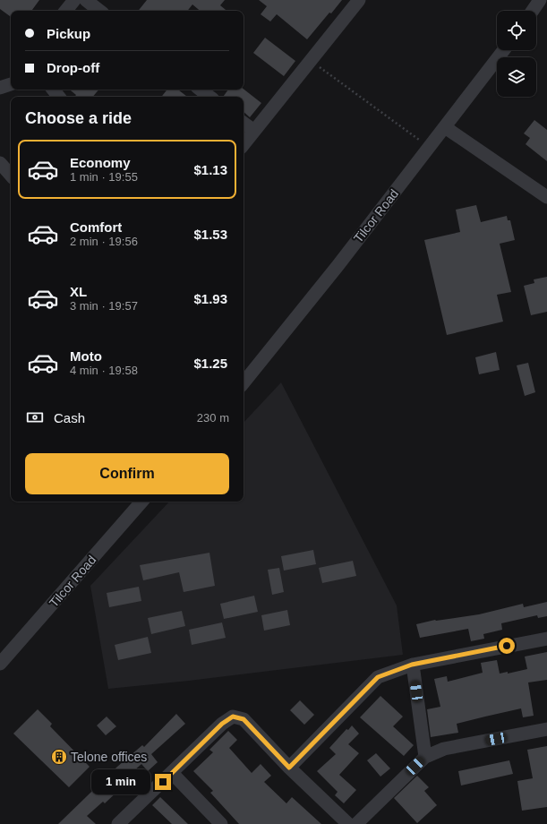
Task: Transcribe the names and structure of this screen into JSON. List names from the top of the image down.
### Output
{
  "streets": {
    "street": ["Tilcor Road"]
  },
  "places": {
    "building": ["Telone offices"]
  },
  "page": {
    "banner": ["Pickup", "Drop-off"],
    "heading": "Choose a ride",
    "list": [
      {
        "name": "Economy",
        "note": "1 min · 19:55",
        "value": "$1.13"
      },
      {
        "name": "Comfort",
        "note": "2 min · 19:56",
        "value": "$1.53"
      },
      {
        "name": "XL",
        "note": "3 min · 19:57",
        "value": "$1.93"
      },
      {
        "name": "Moto",
        "note": "4 min · 19:58",
        "value": "$1.25"
      }
    ],
    "pay": ["Cash", "230 m"],
    "buttons": "Confirm",
    "bubble": "1 min"
  }
}
